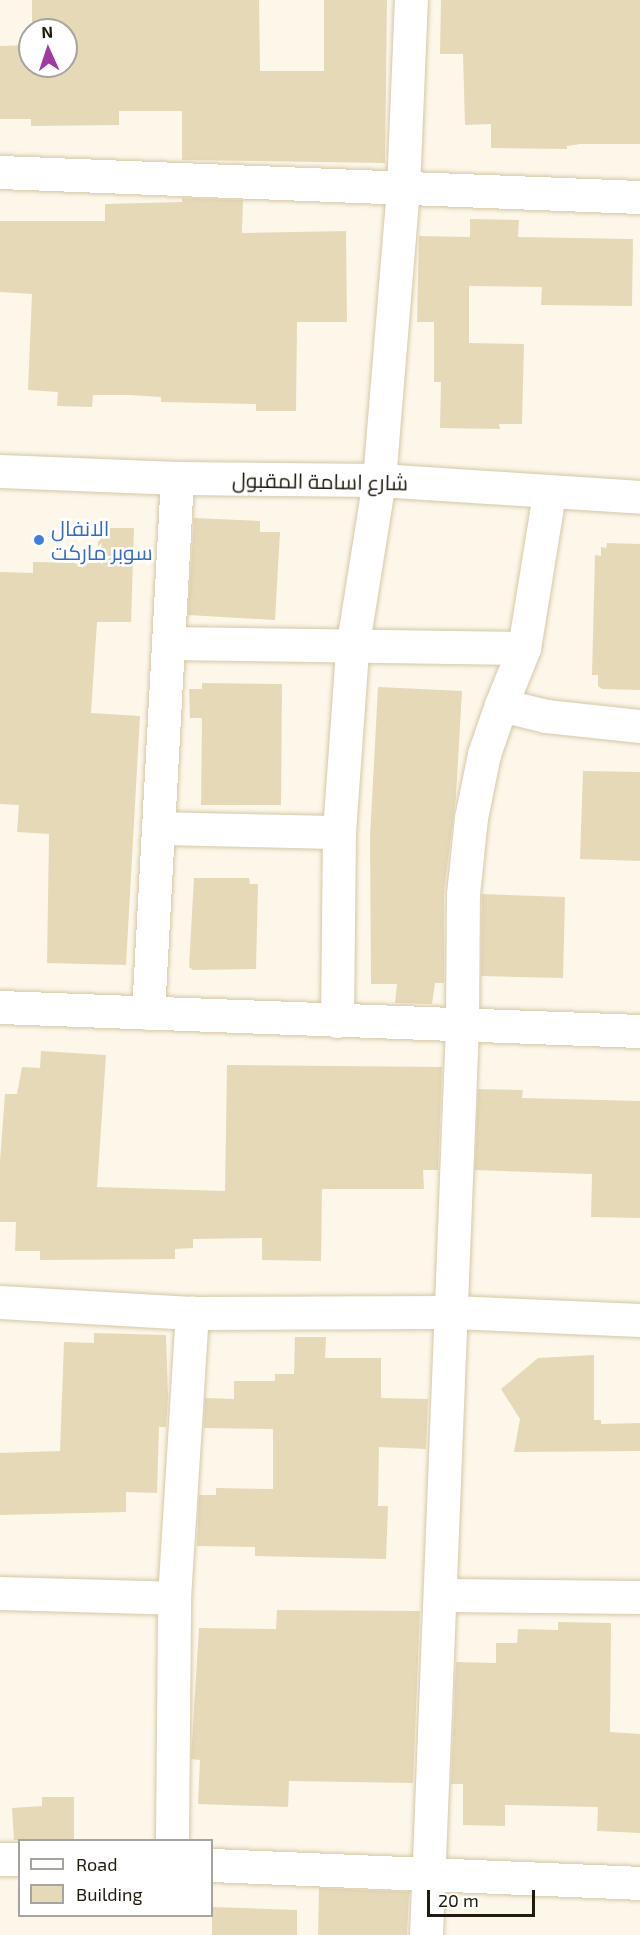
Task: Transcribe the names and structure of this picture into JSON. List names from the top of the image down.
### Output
{
  "streets": {
    "street": ["شارع اسامة المقبول"]
  },
  "places": ["الانفال سوبر ماركت"],
  "legend": ["Road", "Building"],
  "scale_bar": "20 m",
  "north": "top"
}
